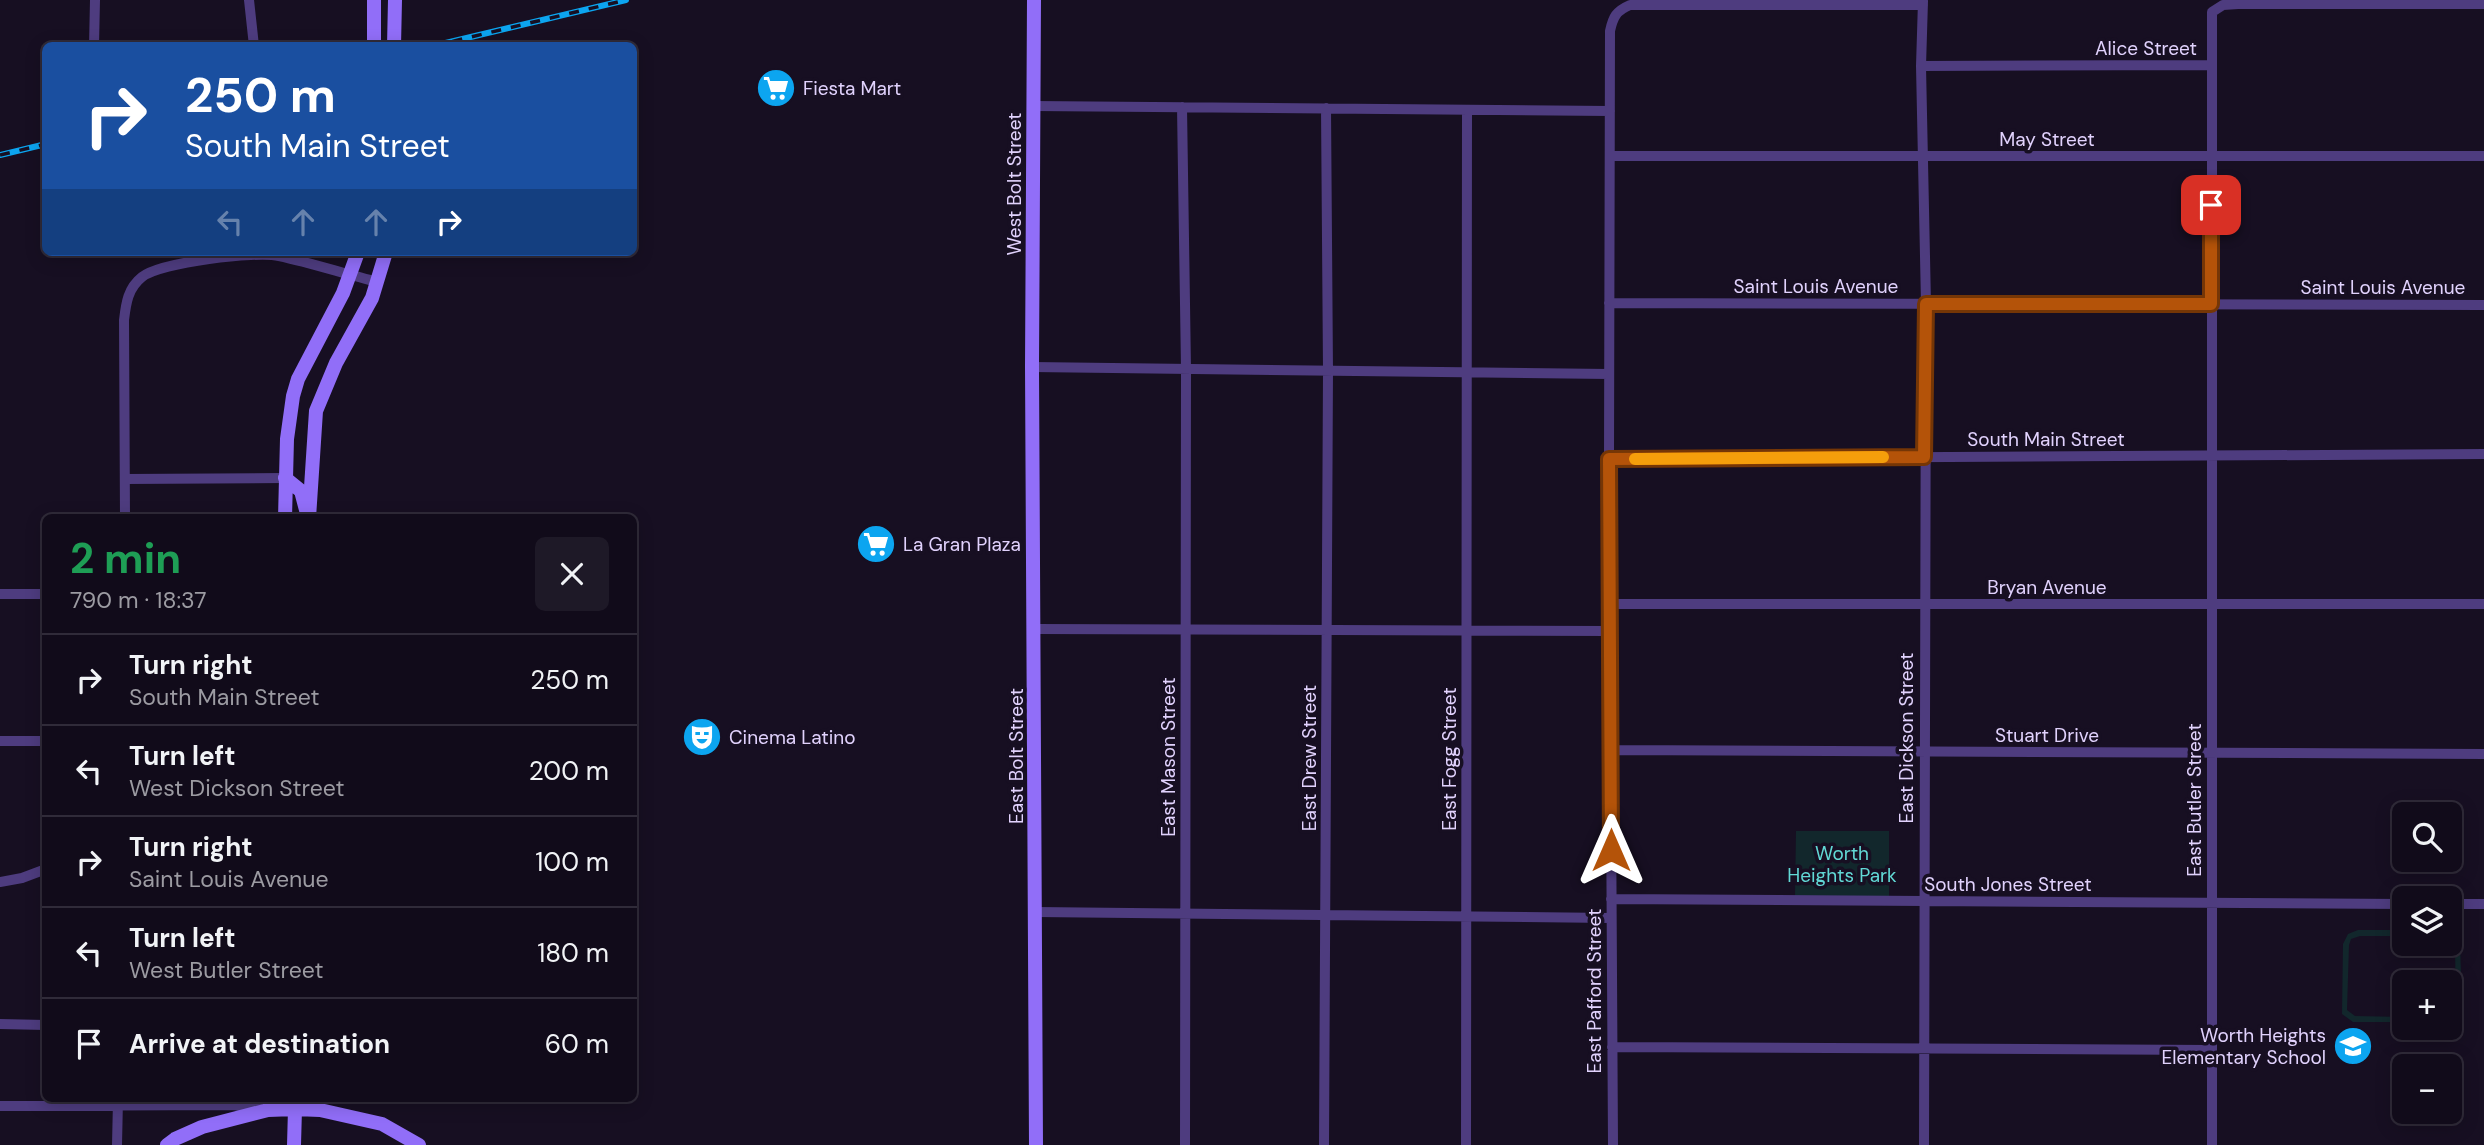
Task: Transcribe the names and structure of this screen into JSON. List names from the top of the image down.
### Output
{
  "streets": {
    "street": [
      "Alice Street",
      "May Street",
      "West Bolt Street",
      "Saint Louis Avenue",
      "South Main Street",
      "Bryan Avenue",
      "Stuart Drive",
      "East Dickson Street",
      "East Bolt Street",
      "East Mason Street",
      "East Drew Street",
      "East Fogg Street",
      "East Butler Street",
      "South Jones Street",
      "East Pafford Street"
    ]
  },
  "crossings": [
    ["Alice Street", "East Dickson Street"],
    ["Alice Street", "East Butler Street"],
    ["May Street", "East Dickson Street"],
    ["May Street", "East Butler Street"],
    ["May Street", "East Pafford Street"],
    ["West Bolt Street", "East Bolt Street"],
    ["Saint Louis Avenue", "East Dickson Street"],
    ["Saint Louis Avenue", "East Butler Street"],
    ["Saint Louis Avenue", "East Pafford Street"],
    ["South Main Street", "East Dickson Street"],
    ["South Main Street", "East Butler Street"],
    ["South Main Street", "East Pafford Street"],
    ["Bryan Avenue", "East Dickson Street"],
    ["Bryan Avenue", "East Butler Street"],
    ["Bryan Avenue", "East Pafford Street"],
    ["Stuart Drive", "East Dickson Street"],
    ["Stuart Drive", "East Butler Street"],
    ["Stuart Drive", "East Pafford Street"],
    ["East Dickson Street", "South Jones Street"],
    ["East Dickson Street", "East Pafford Street"],
    ["East Butler Street", "South Jones Street"],
    ["South Jones Street", "East Pafford Street"]
  ],
  "parks": ["Worth Heights Park"],
  "places": {
    "supermarket": ["Fiesta Mart", "La Gran Plaza"],
    "theatre": ["Cinema Latino"],
    "school or university": ["Worth Heights Elementary School"]
  },
  "page": {
    "turn": ["250 m", "South Main Street"],
    "heading": ["2 min", "790 m · 18:37"],
    "list": [
      {
        "name": "Turn right",
        "note": "South Main Street",
        "value": "250 m"
      },
      {
        "name": "Turn left",
        "note": "West Dickson Street",
        "value": "200 m"
      },
      {
        "name": "Turn right",
        "note": "Saint Louis Avenue",
        "value": "100 m"
      },
      {
        "name": "Turn left",
        "note": "West Butler Street",
        "value": "180 m"
      },
      {
        "name": "Arrive at destination",
        "value": "60 m"
      }
    ],
    "map_buttons": ["+", "−"]
  }
}
